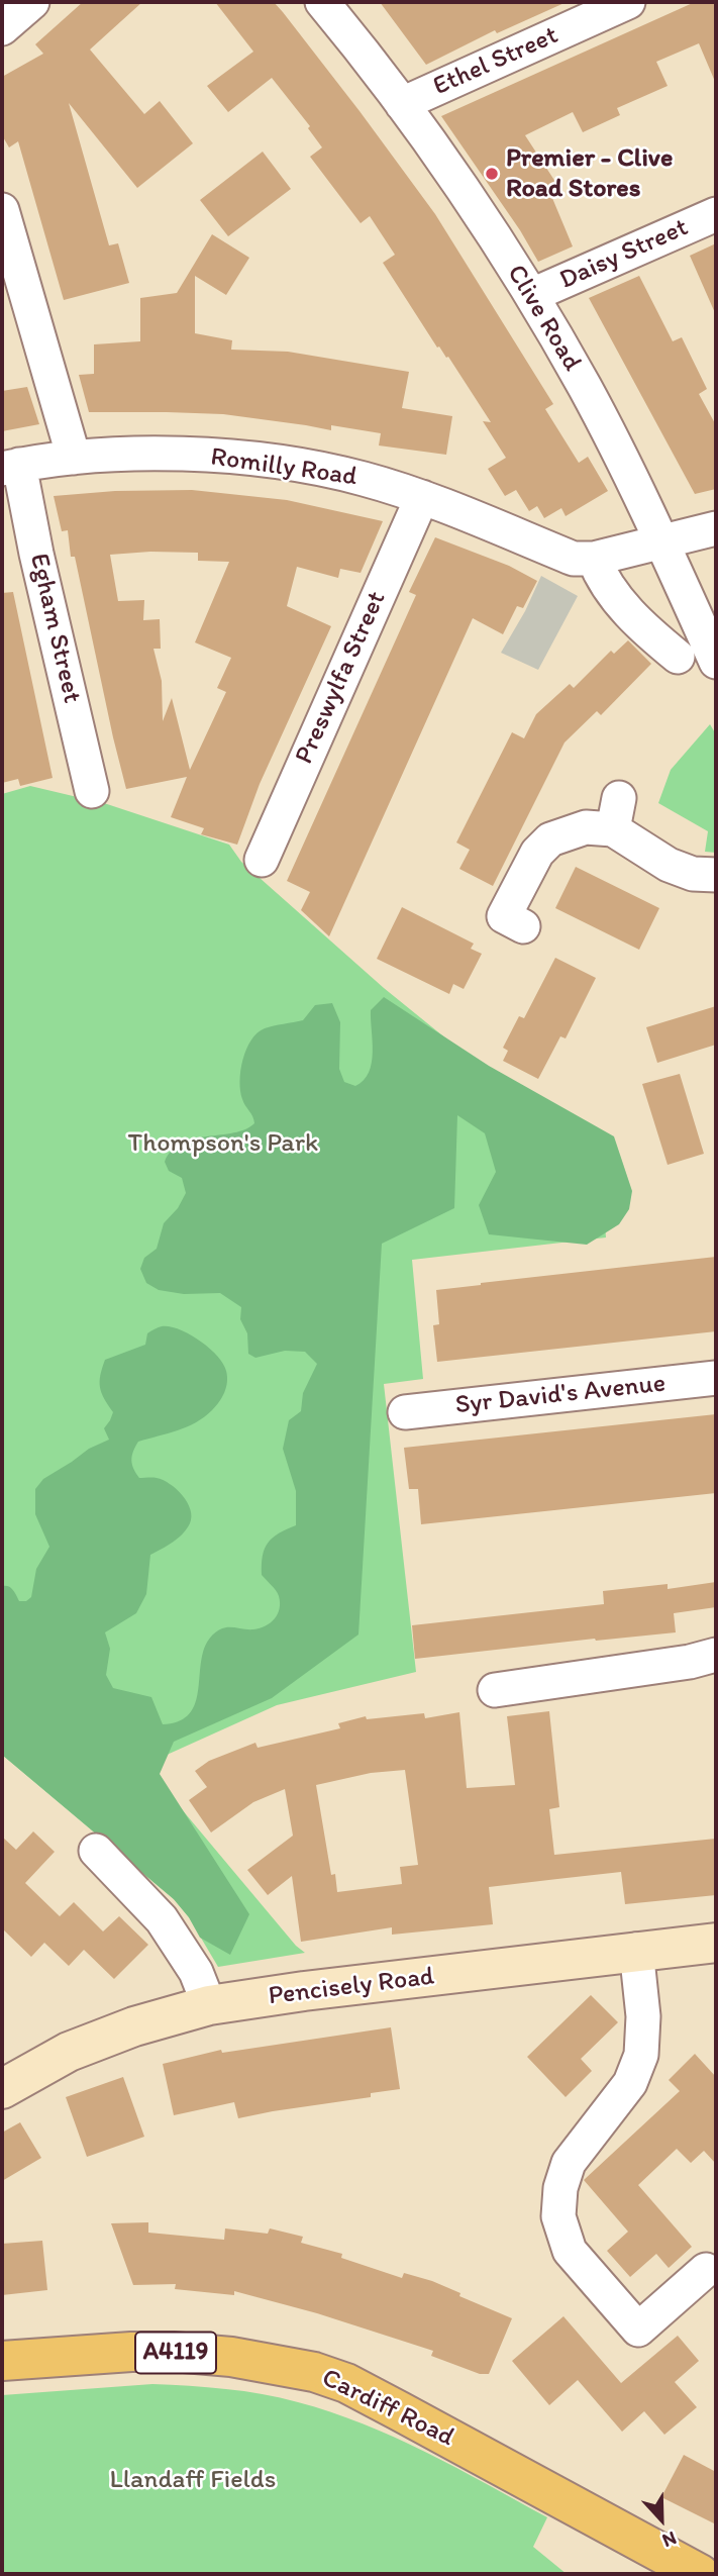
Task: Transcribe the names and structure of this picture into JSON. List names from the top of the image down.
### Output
{
  "streets": {
    "main road": ["Pencisely Road", "A4119", "Cardiff Road"],
    "street": [
      "Ethel Street",
      "Daisy Street",
      "Clive Road",
      "Romilly Road",
      "Egham Street",
      "Preswylfa Street",
      "Syr David's Avenue"
    ]
  },
  "crossings": [
    ["Ethel Street", "Clive Road"],
    ["Daisy Street", "Clive Road"],
    ["Clive Road", "Romilly Road"],
    ["Romilly Road", "Egham Street"],
    ["Romilly Road", "Preswylfa Street"]
  ],
  "parks": ["Thompson's Park", "Llandaff Fields"],
  "places": ["Premier - Clive Road Stores"],
  "north": "bottom"
}
